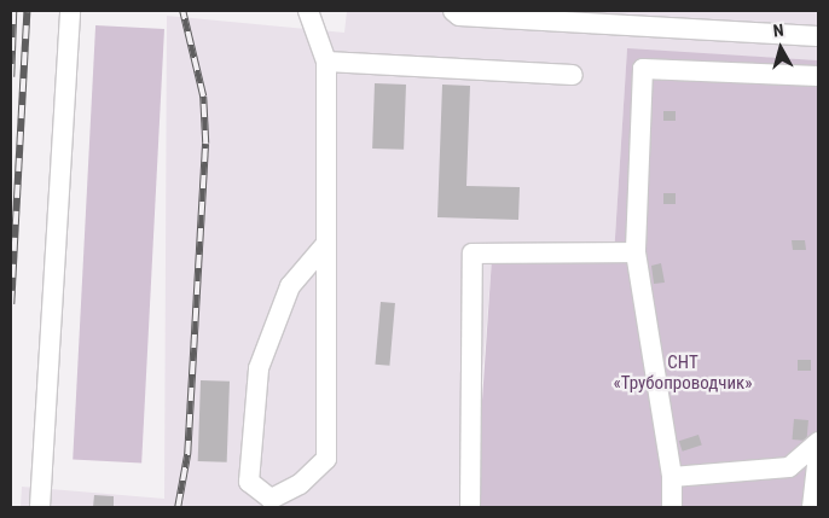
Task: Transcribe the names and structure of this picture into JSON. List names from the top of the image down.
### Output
{
  "parks": ["СНТ «Трубопроводчик»"],
  "north": "top"
}
